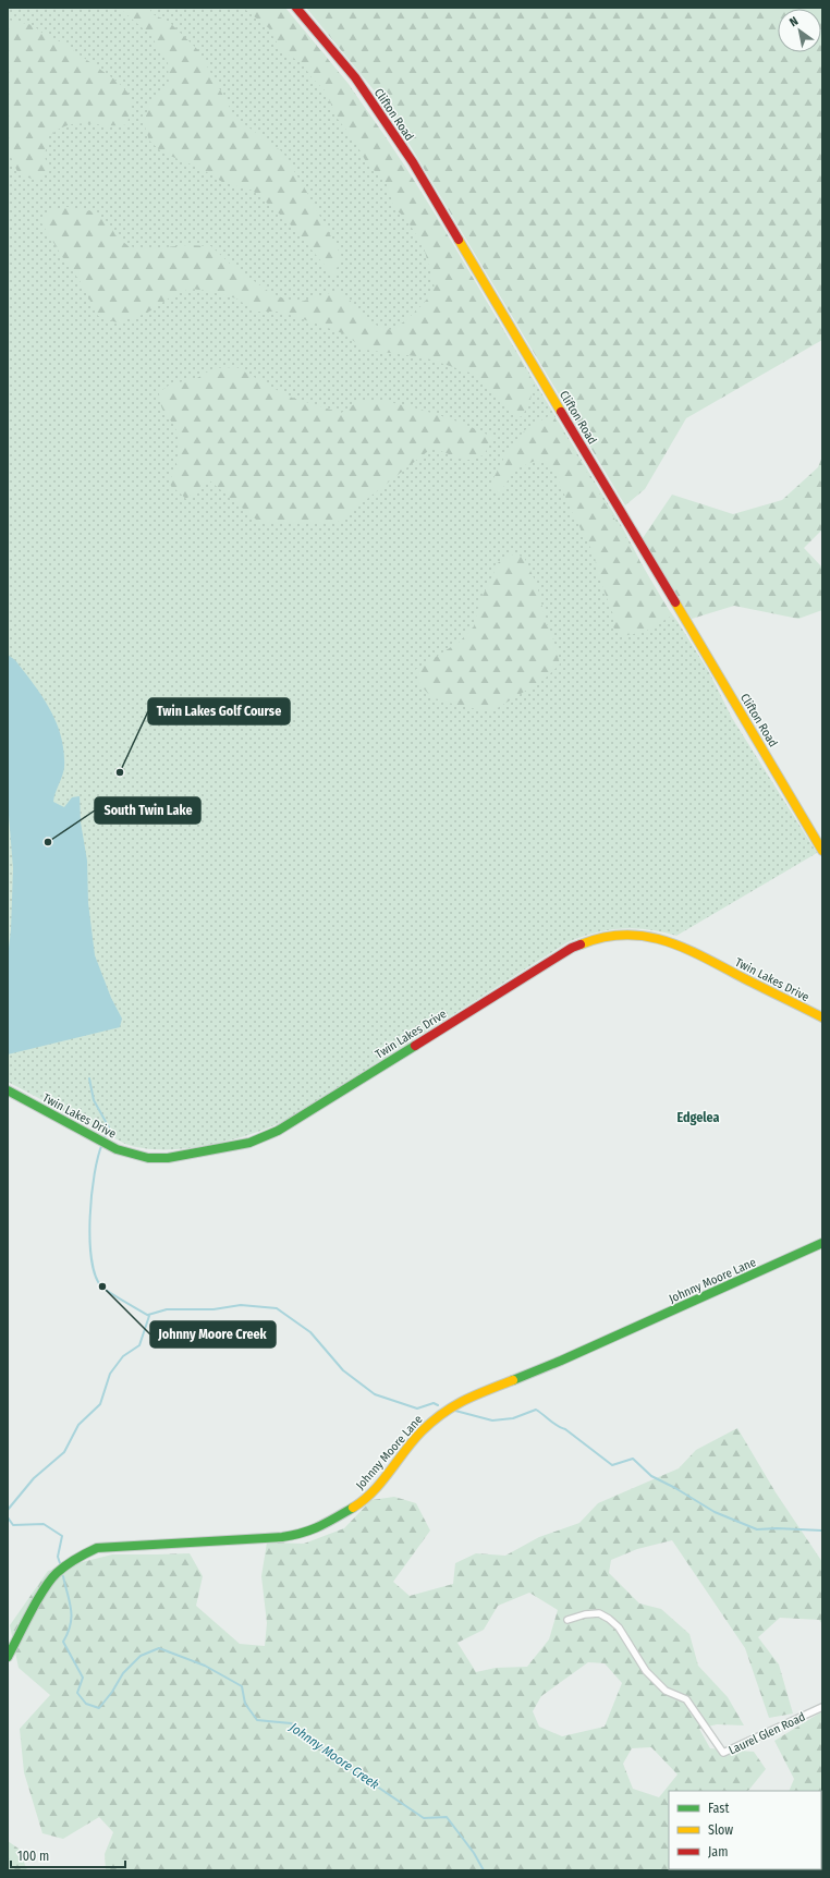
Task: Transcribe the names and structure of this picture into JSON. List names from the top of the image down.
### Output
{
  "streets": {
    "street": [
      "Clifton Road",
      "Twin Lakes Drive",
      "Johnny Moore Lane",
      "Laurel Glen Road"
    ]
  },
  "districts": ["Edgelea"],
  "water": ["Johnny Moore Creek"],
  "places": ["Twin Lakes Golf Course", "South Twin Lake", "Johnny Moore Creek"],
  "legend": ["Fast", "Slow", "Jam"],
  "scale_bar": "100 m",
  "north": "top left"
}
